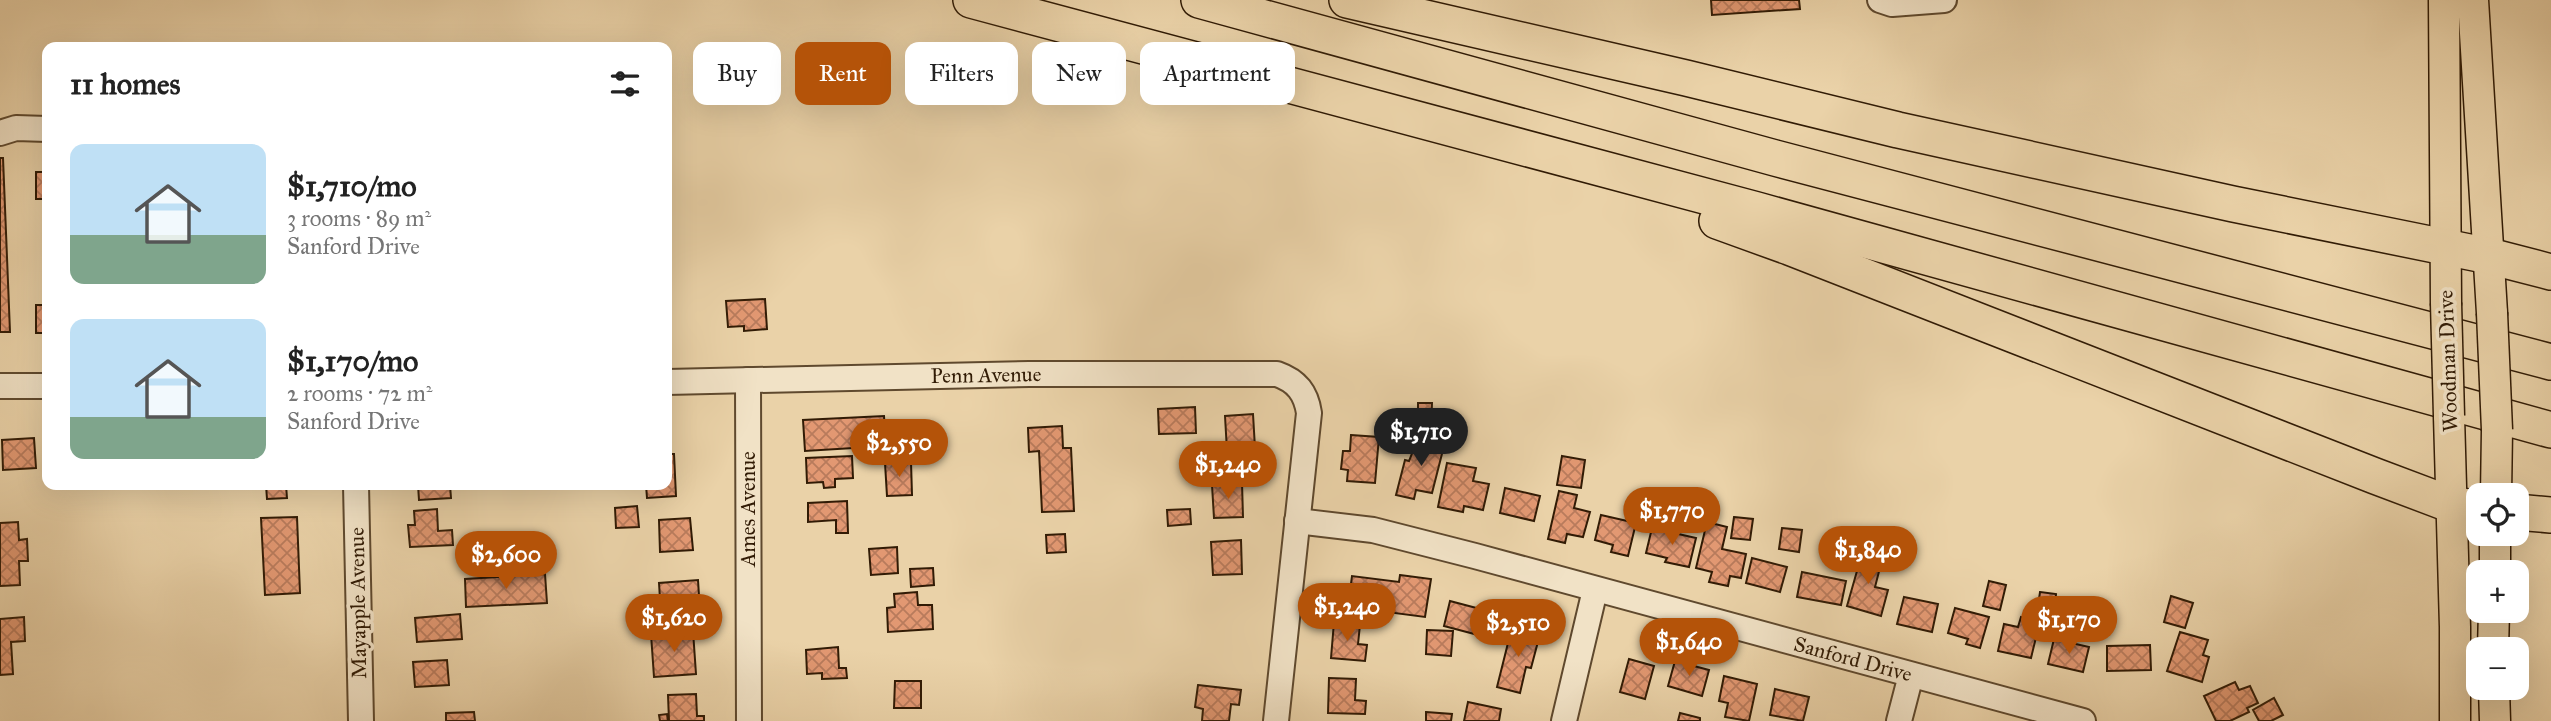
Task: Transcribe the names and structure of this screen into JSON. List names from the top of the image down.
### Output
{
  "streets": {
    "main road": ["Woodman Drive"],
    "street": [
      "Penn Avenue",
      "Ames Avenue",
      "Mayapple Avenue",
      "Sanford Drive"
    ]
  },
  "crossings": [
    ["Penn Avenue", "Ames Avenue"],
    ["Penn Avenue", "Sanford Drive"]
  ],
  "page": {
    "chip": [
      "Buy",
      "Rent",
      "Filters",
      "New",
      "Apartment"
    ],
    "heading": "11 homes",
    "list": [
      {
        "name": "$1,710/mo",
        "note": "3 rooms · 89 m² · Sanford Drive"
      },
      {
        "name": "$1,170/mo",
        "note": "2 rooms · 72 m² · Sanford Drive"
      }
    ],
    "price": [
      "$1,710",
      "$2,550",
      "$1,240",
      "$1,770",
      "$1,840",
      "$2,600",
      "$1,240",
      "$1,620",
      "$1,170",
      "$2,510",
      "$1,640"
    ],
    "map_buttons": ["+", "−"]
  }
}
